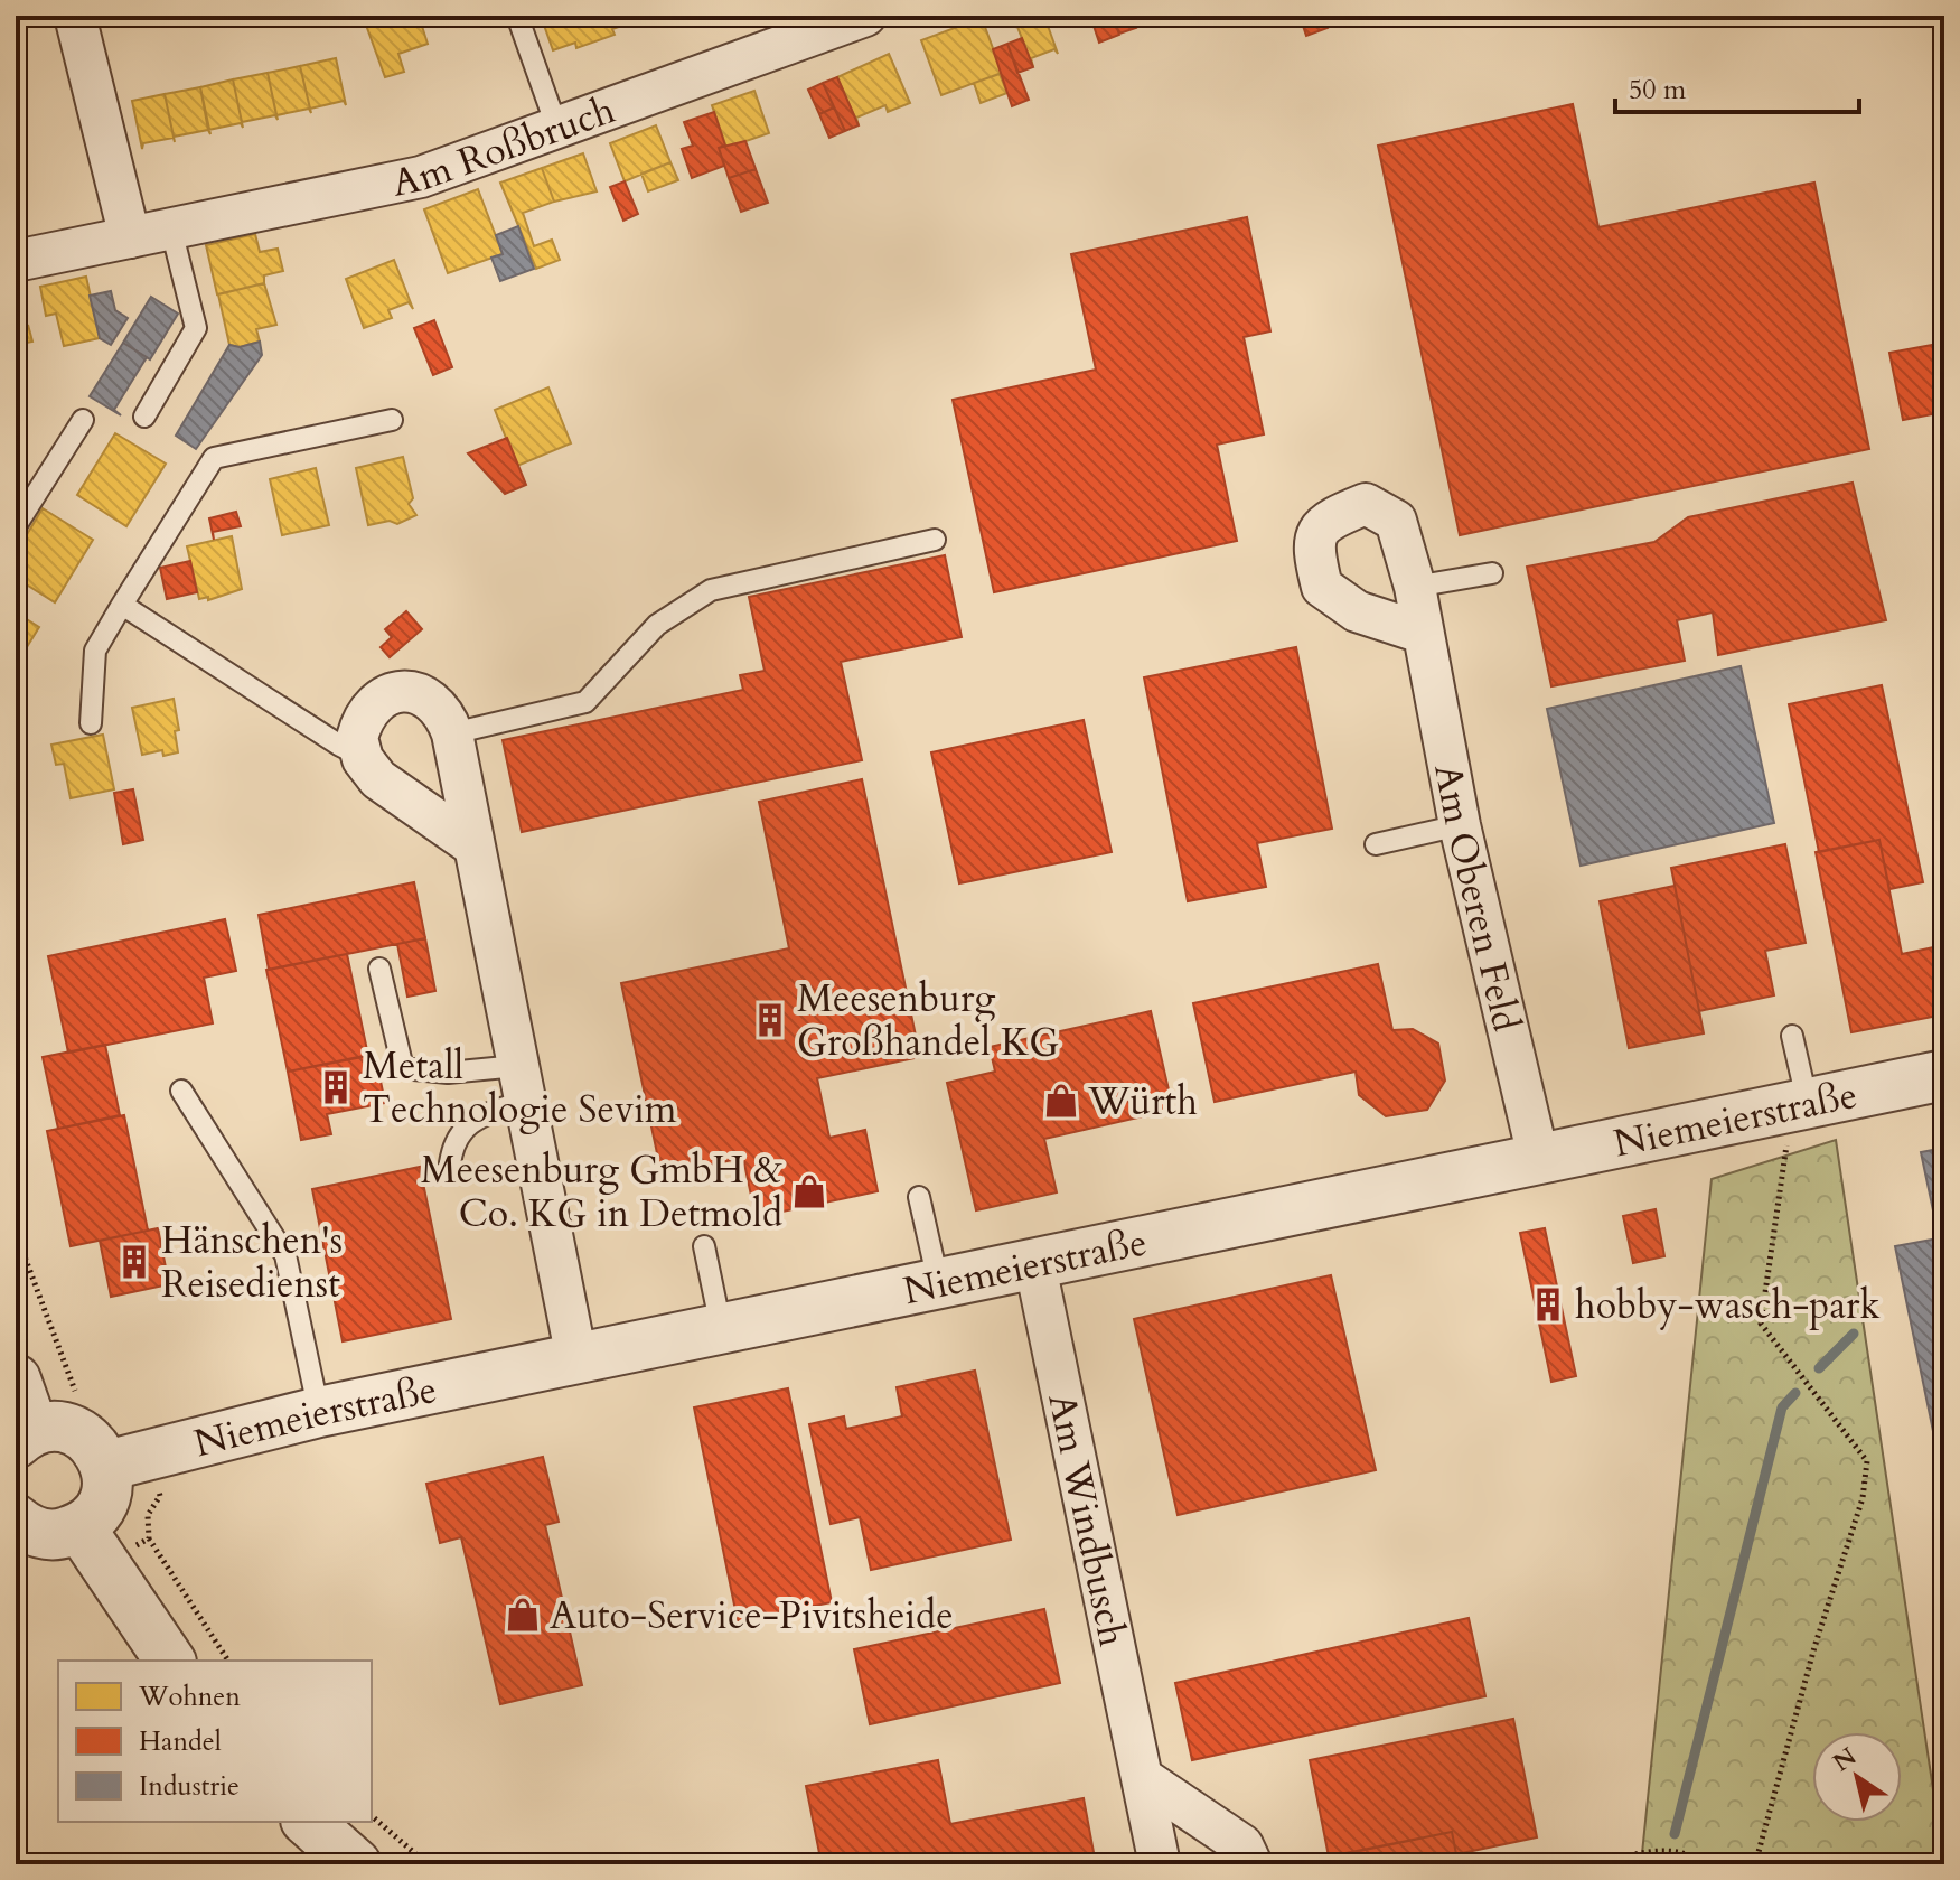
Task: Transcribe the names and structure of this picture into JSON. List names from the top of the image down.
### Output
{
  "streets": {
    "street": [
      "Am Roßbruch",
      "Am Oberen Feld",
      "Niemeierstraße",
      "Am Windbusch"
    ]
  },
  "crossings": [
    ["Am Oberen Feld", "Niemeierstraße"],
    ["Niemeierstraße", "Am Windbusch"]
  ],
  "places": {
    "building": [
      "Meesenburg Großhandel KG",
      "Metall Technologie Sevim",
      "Hänschen's Reisedienst",
      "hobby-wasch-park"
    ],
    "shop": ["Würth", "Meesenburg GmbH & Co. KG in Detmold", "Auto-Service-Pivitsheide"]
  },
  "legend": ["Wohnen", "Handel", "Industrie"],
  "scale_bar": "50 m",
  "north": "top left"
}
